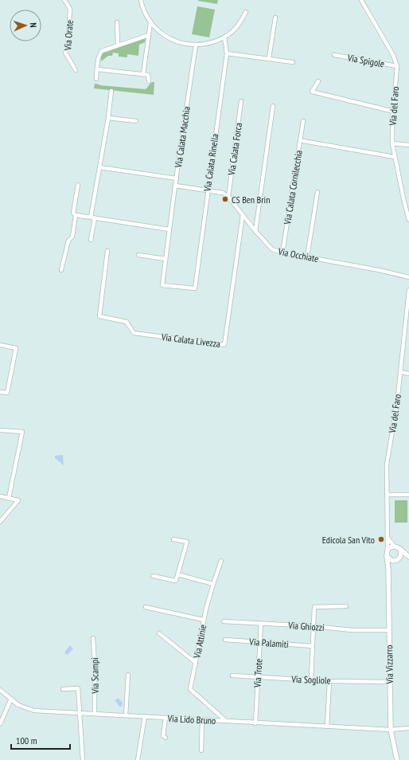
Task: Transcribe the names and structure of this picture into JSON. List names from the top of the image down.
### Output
{
  "streets": {
    "street": [
      "Via Orate",
      "Via Spigole",
      "Via del Faro",
      "Via Calata Macchia",
      "Via Calata Forca",
      "Via Calata Rinella",
      "Via Calata Cornilecchia",
      "Via Occhiate",
      "Via Calata Livezza",
      "Via Ghiozzi",
      "Via Attinie",
      "Via Palamiti",
      "Via Vizzarro",
      "Via Trote",
      "Via Scampi",
      "Via Sogliole",
      "Via Lido Bruno"
    ]
  },
  "crossings": [
    ["Via Spigole", "Via del Faro"],
    ["Via del Faro", "Via Vizzarro"],
    ["Via Calata Macchia", "Via Calata Rinella"],
    ["Via Calata Macchia", "Via Occhiate"],
    ["Via Calata Forca", "Via Occhiate"],
    ["Via Calata Rinella", "Via Occhiate"],
    ["Via Calata Cornilecchia", "Via Occhiate"],
    ["Via Occhiate", "Via Calata Livezza"],
    ["Via Ghiozzi", "Via Vizzarro"],
    ["Via Ghiozzi", "Via Trote"],
    ["Via Attinie", "Via Lido Bruno"],
    ["Via Palamiti", "Via Trote"],
    ["Via Vizzarro", "Via Sogliole"],
    ["Via Vizzarro", "Via Lido Bruno"],
    ["Via Trote", "Via Sogliole"],
    ["Via Trote", "Via Lido Bruno"],
    ["Via Scampi", "Via Lido Bruno"]
  ],
  "places": ["CS Ben Brin", "Edicola San Vito"],
  "scale_bar": "100 m",
  "north": "right"
}
